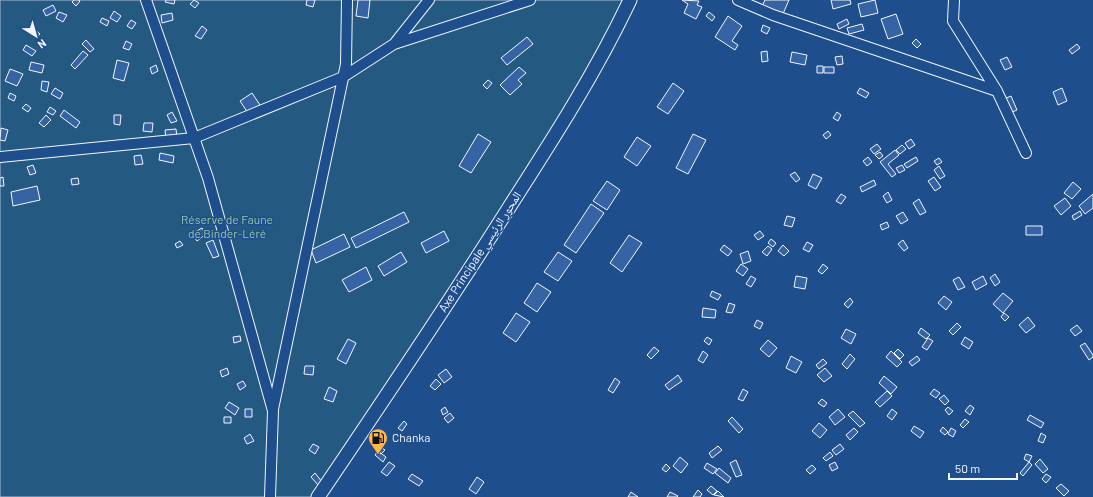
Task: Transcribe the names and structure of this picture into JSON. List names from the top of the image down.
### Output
{
  "streets": {
    "main road": ["Axe Principale المحور الرئيسي"]
  },
  "parks": ["Réserve de Faune de Binder-Léré"],
  "places": {
    "fuel station": ["Chanka"]
  },
  "scale_bar": "50 m",
  "north": "bottom right"
}
